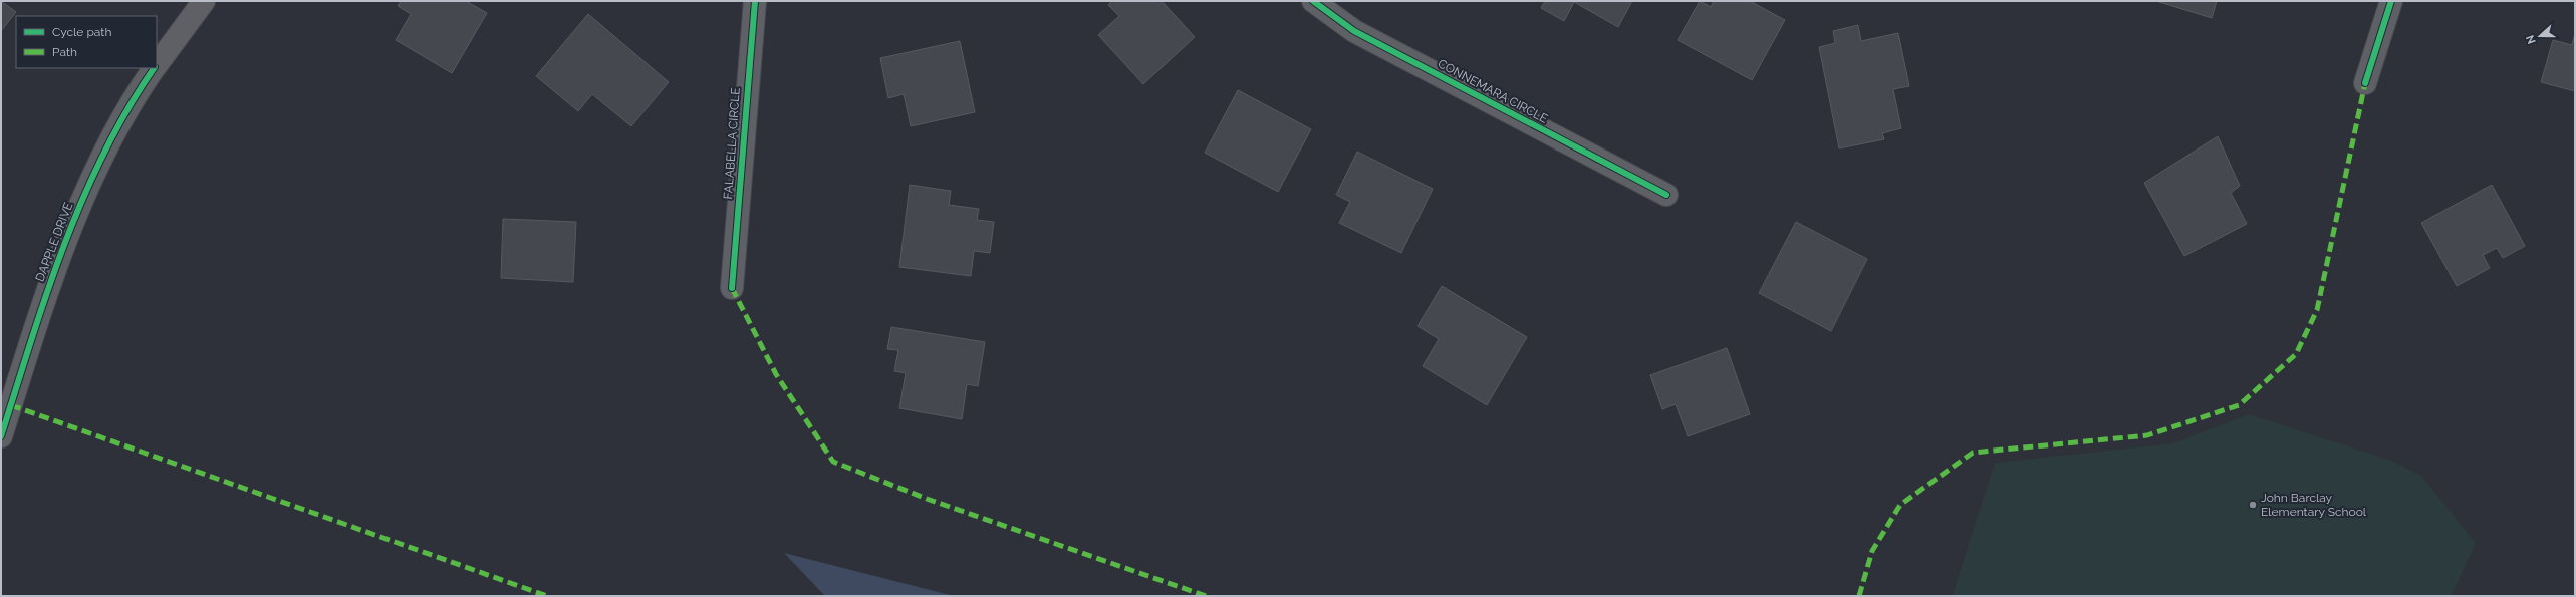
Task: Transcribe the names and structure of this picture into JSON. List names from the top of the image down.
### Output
{
  "streets": {
    "street": ["CONNEMARA CIRCLE", "FALABELLA CIRCLE", "DAPPLE DRIVE"]
  },
  "places": ["John Barclay Elementary School"],
  "legend": ["Cycle path", "Path"],
  "north": "left"
}
